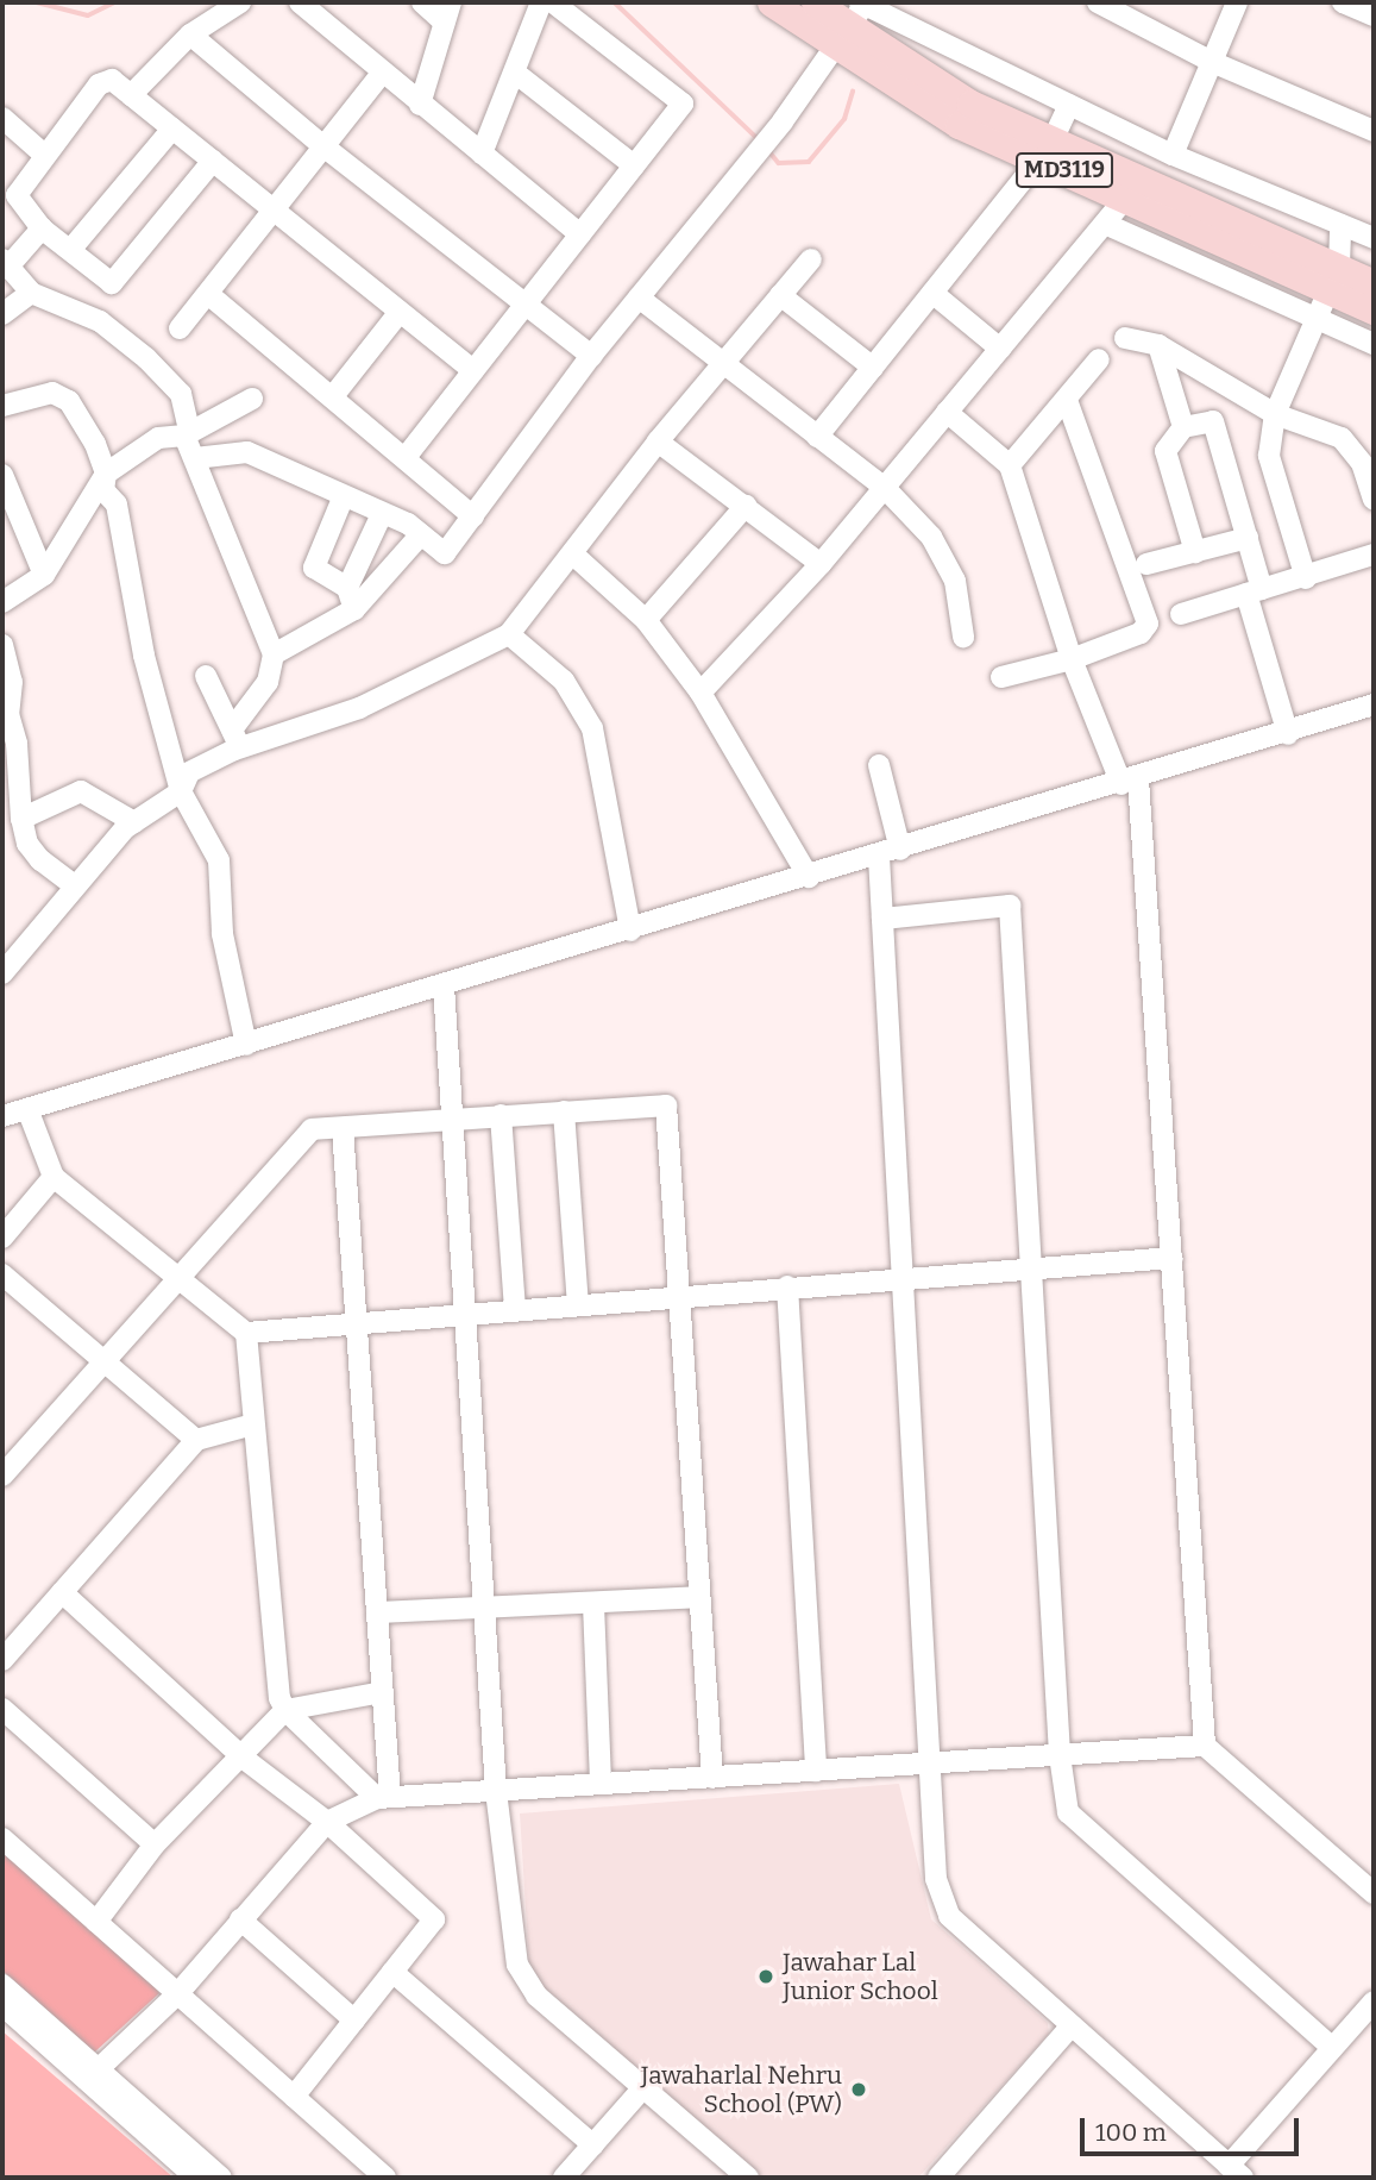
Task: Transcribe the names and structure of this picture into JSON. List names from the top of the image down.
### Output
{
  "streets": {
    "main road": ["MD3119"]
  },
  "places": ["Jawahar Lal Junior School", "Jawaharlal Nehru School (PW)"],
  "scale_bar": "100 m"
}
